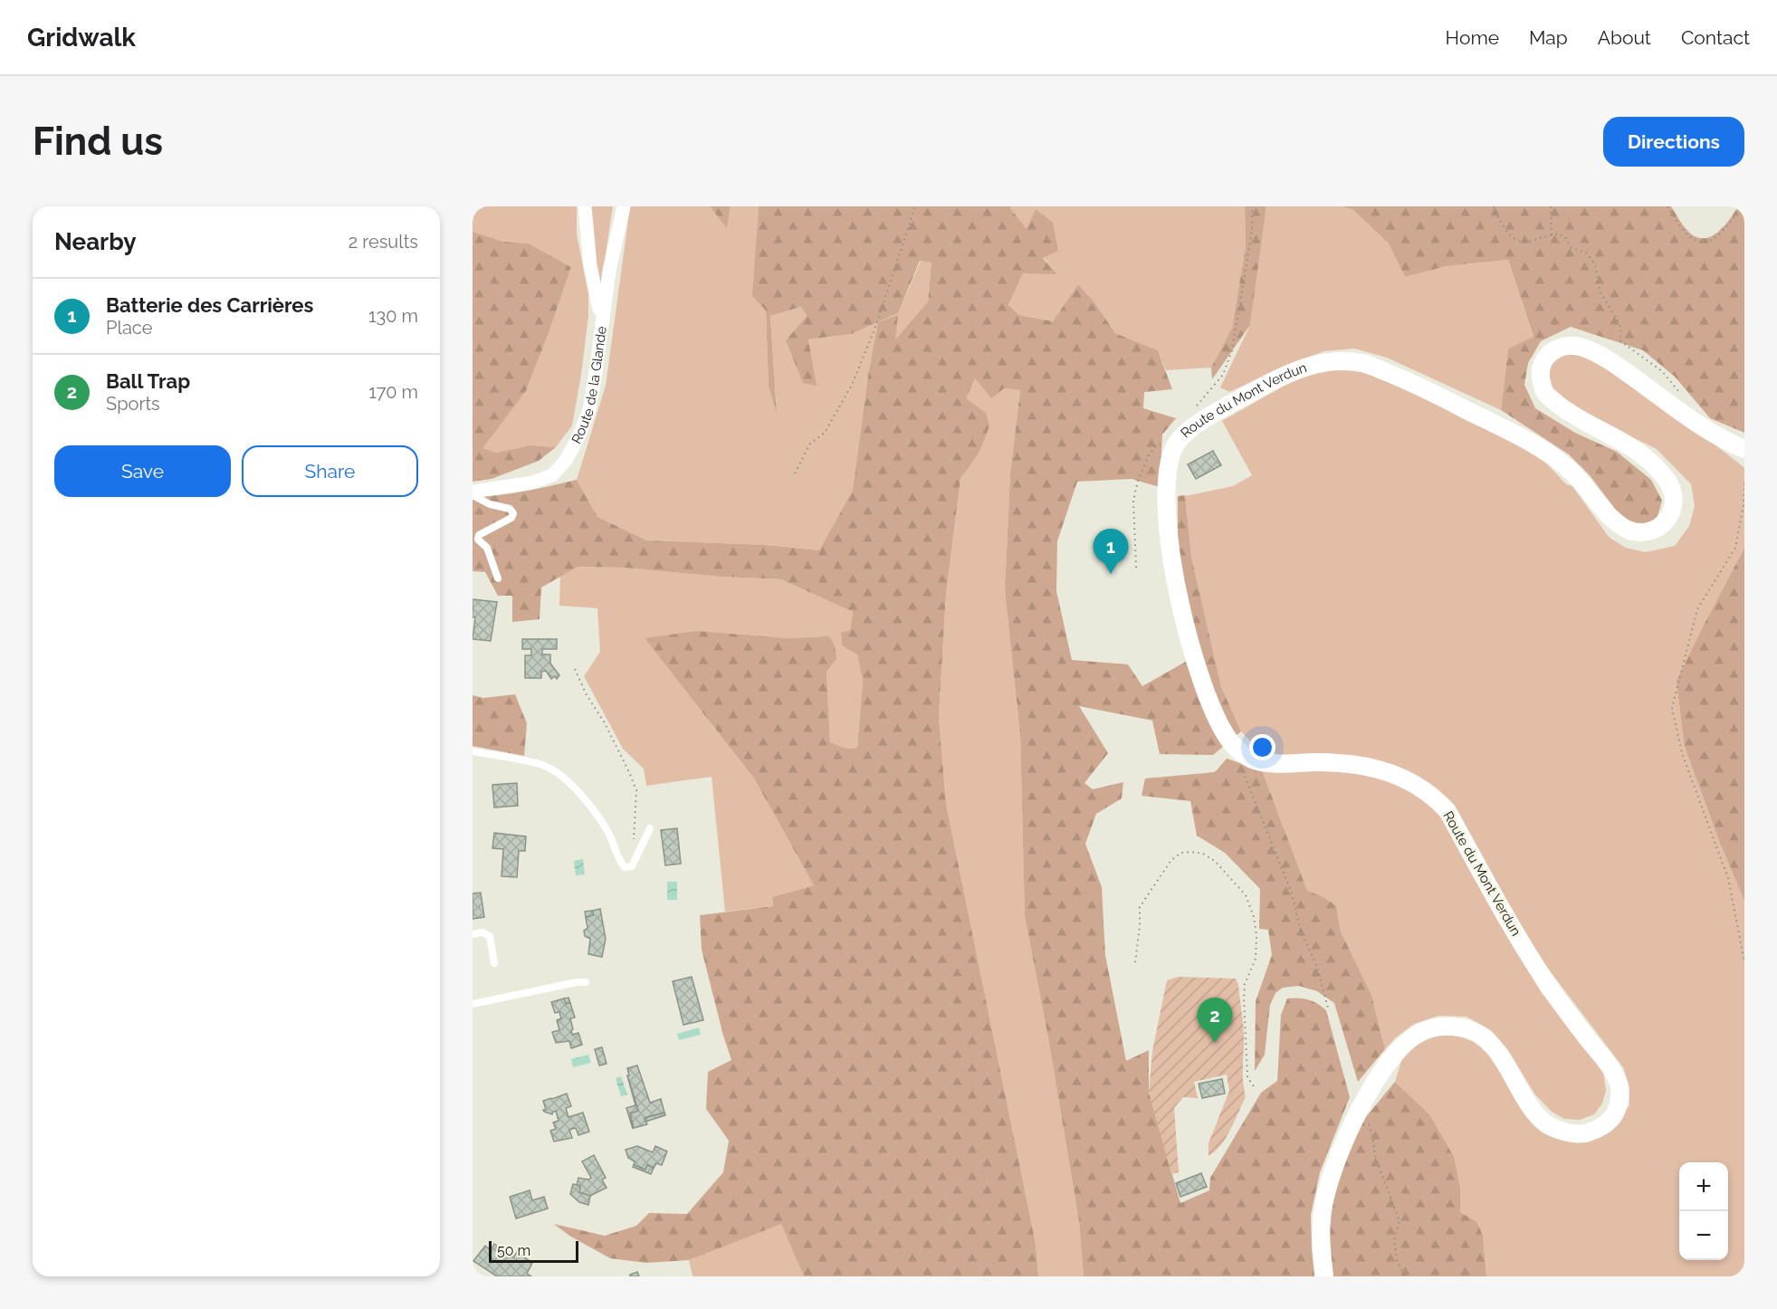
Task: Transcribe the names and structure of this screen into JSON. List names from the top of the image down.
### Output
{
  "streets": {
    "street": ["Route de la Glande", "Route du Mont Verdun"]
  },
  "scale_bar": "50 m",
  "page": {
    "header": "Gridwalk",
    "nav": [
      "Home",
      "Map",
      "About",
      "Contact"
    ],
    "buttons": [
      "Directions",
      ["Save", "Share"]
    ],
    "title": "Find us",
    "heading": ["Nearby", "2 results"],
    "list": [
      {
        "mark": "1",
        "name": "Batterie des Carrières",
        "note": "Place",
        "value": "130 m"
      },
      {
        "mark": "2",
        "name": "Ball Trap",
        "note": "Sports",
        "value": "170 m"
      }
    ],
    "pins": ["1", "2"],
    "map_buttons": ["+", "−"],
    "scale": "50 m"
  }
}
